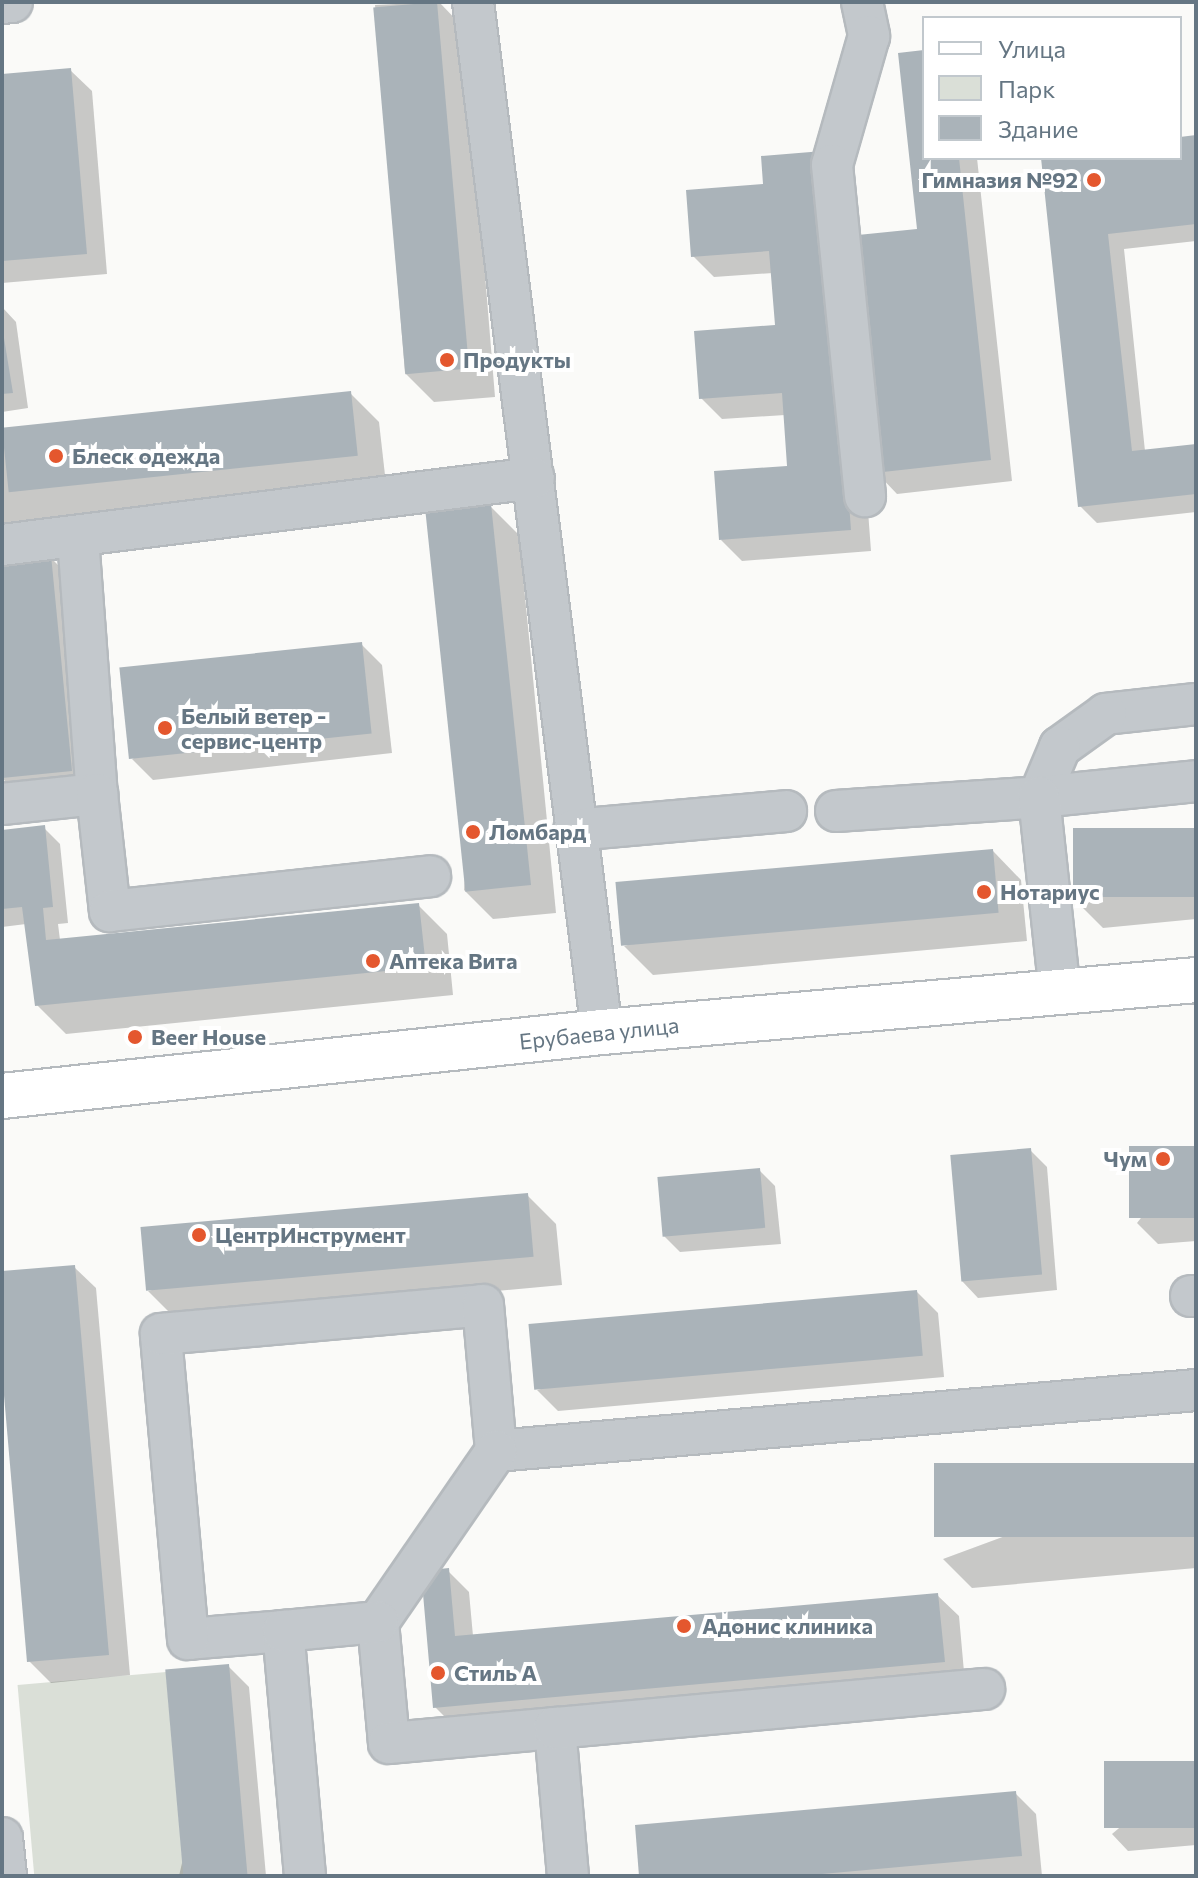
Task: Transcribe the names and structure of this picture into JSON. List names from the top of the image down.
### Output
{
  "streets": {
    "main road": ["Ерубаева улица"]
  },
  "places": [
    "Гимназия №92",
    "Продукты",
    "Блеск одежда",
    "Белый ветер - сервис-центр",
    "Ломбард",
    "Нотариус",
    "Аптека Вита",
    "Beer House",
    "Чум",
    "ЦентрИнструмент",
    "Адонис клиника",
    "Стиль А"
  ],
  "legend": ["Улица", "Парк", "Здание"]
}
